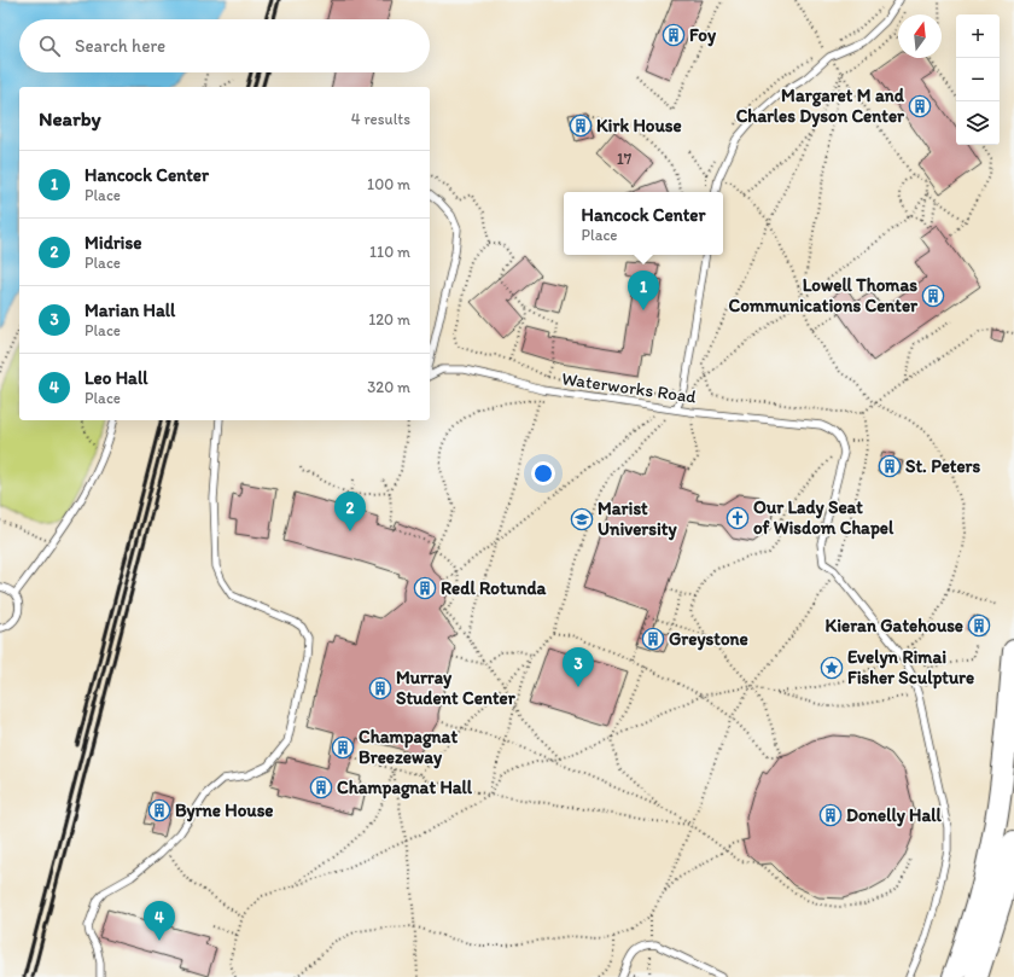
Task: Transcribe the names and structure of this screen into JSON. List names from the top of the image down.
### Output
{
  "streets": {
    "lane": ["Waterworks Road"]
  },
  "places": {
    "building": [
      "Foy",
      "Margaret M and Charles Dyson Center",
      "Kirk House",
      "Lowell Thomas Communications Center",
      "St. Peters",
      "Redl Rotunda",
      "Kieran Gatehouse",
      "Greystone",
      "Murray Student Center",
      "Champagnat Breezeway",
      "Champagnat Hall",
      "Byrne House",
      "Donelly Hall"
    ],
    "church": ["Our Lady Seat of Wisdom Chapel"],
    "school or university": ["Marist University"],
    "place": ["Evelyn Rimai Fisher Sculpture"]
  },
  "house_numbers": ["17"],
  "north": "top",
  "page": {
    "map_buttons": ["+", "−"],
    "search": "Search here",
    "heading": ["Nearby", "4 results"],
    "list": [
      {
        "mark": "1",
        "name": "Hancock Center",
        "note": "Place",
        "value": "100 m"
      },
      {
        "mark": "2",
        "name": "Midrise",
        "note": "Place",
        "value": "110 m"
      },
      {
        "mark": "3",
        "name": "Marian Hall",
        "note": "Place",
        "value": "120 m"
      },
      {
        "mark": "4",
        "name": "Leo Hall",
        "note": "Place",
        "value": "320 m"
      }
    ],
    "popup": ["Hancock Center", "Place"],
    "pins": [
      "1",
      "2",
      "3",
      "4"
    ]
  }
}
